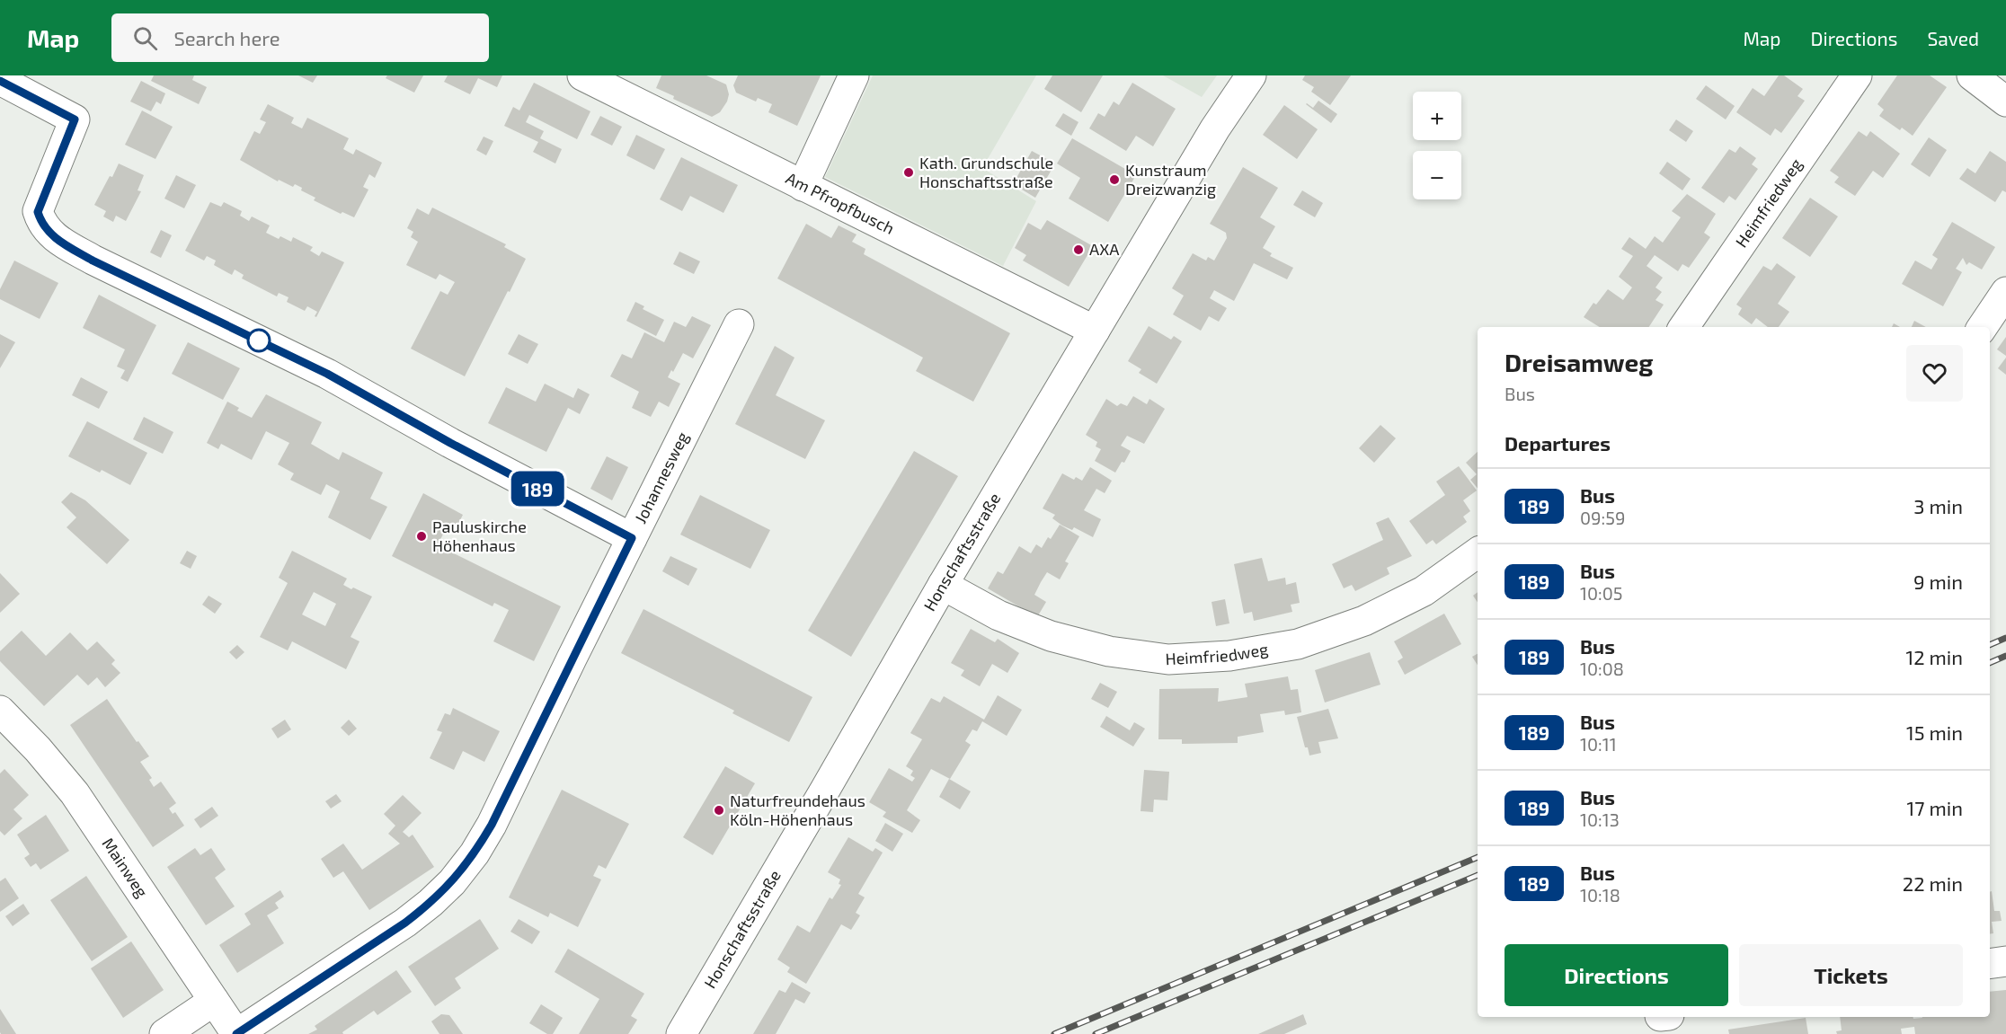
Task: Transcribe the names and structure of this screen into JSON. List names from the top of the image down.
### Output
{
  "streets": {
    "street": [
      "Heimfriedweg",
      "Am Pfropfbusch",
      "Johannesweg",
      "Honschaftsstraße",
      "Mainweg"
    ]
  },
  "crossings": [
    ["Heimfriedweg", "Honschaftsstraße"],
    ["Am Pfropfbusch", "Honschaftsstraße"],
    ["Johannesweg", "Mainweg"]
  ],
  "places": [
    "Kath. Grundschule Honschaftsstraße",
    "Kunstraum Dreizwanzig",
    "AXA",
    "Pauluskirche Höhenhaus",
    "Naturfreundehaus Köln-Höhenhaus"
  ],
  "lines": ["bus line 189"],
  "page": {
    "header": "Map",
    "search": "Search here",
    "nav": ["Map", "Directions", "Saved"],
    "on_map": "189",
    "map_buttons": ["+", "−"],
    "heading": [
      ["Dreisamweg", "Bus"],
      "Departures"
    ],
    "list": [
      {
        "mark": "189",
        "name": "Bus",
        "note": "09:59",
        "value": "3 min"
      },
      {
        "mark": "189",
        "name": "Bus",
        "note": "10:05",
        "value": "9 min"
      },
      {
        "mark": "189",
        "name": "Bus",
        "note": "10:08",
        "value": "12 min"
      },
      {
        "mark": "189",
        "name": "Bus",
        "note": "10:11",
        "value": "15 min"
      },
      {
        "mark": "189",
        "name": "Bus",
        "note": "10:13",
        "value": "17 min"
      },
      {
        "mark": "189",
        "name": "Bus",
        "note": "10:18",
        "value": "22 min"
      }
    ],
    "buttons": ["Directions", "Tickets"]
  }
}
